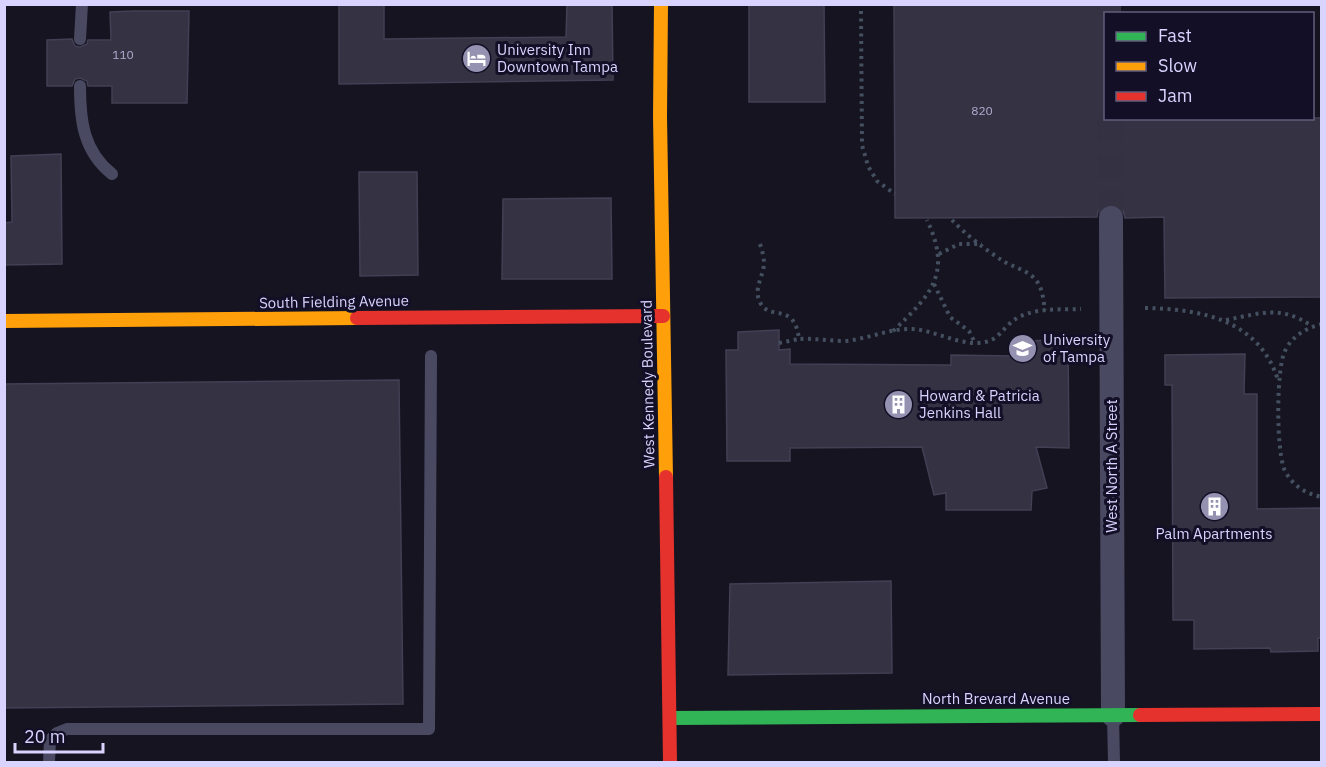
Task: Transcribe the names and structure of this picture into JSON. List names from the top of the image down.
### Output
{
  "streets": {
    "street": [
      "South Fielding Avenue",
      "West Kennedy Boulevard",
      "West North A Street",
      "North Brevard Avenue"
    ]
  },
  "crossings": [
    ["South Fielding Avenue", "West Kennedy Boulevard"],
    ["West Kennedy Boulevard", "North Brevard Avenue"],
    ["West North A Street", "North Brevard Avenue"]
  ],
  "places": {
    "hotel": ["University Inn Downtown Tampa"],
    "school or university": ["University of Tampa"],
    "building": ["Howard & Patricia Jenkins Hall", "Palm Apartments"]
  },
  "house_numbers": ["110", "820"],
  "legend": ["Fast", "Slow", "Jam"],
  "scale_bar": "20 m"
}
